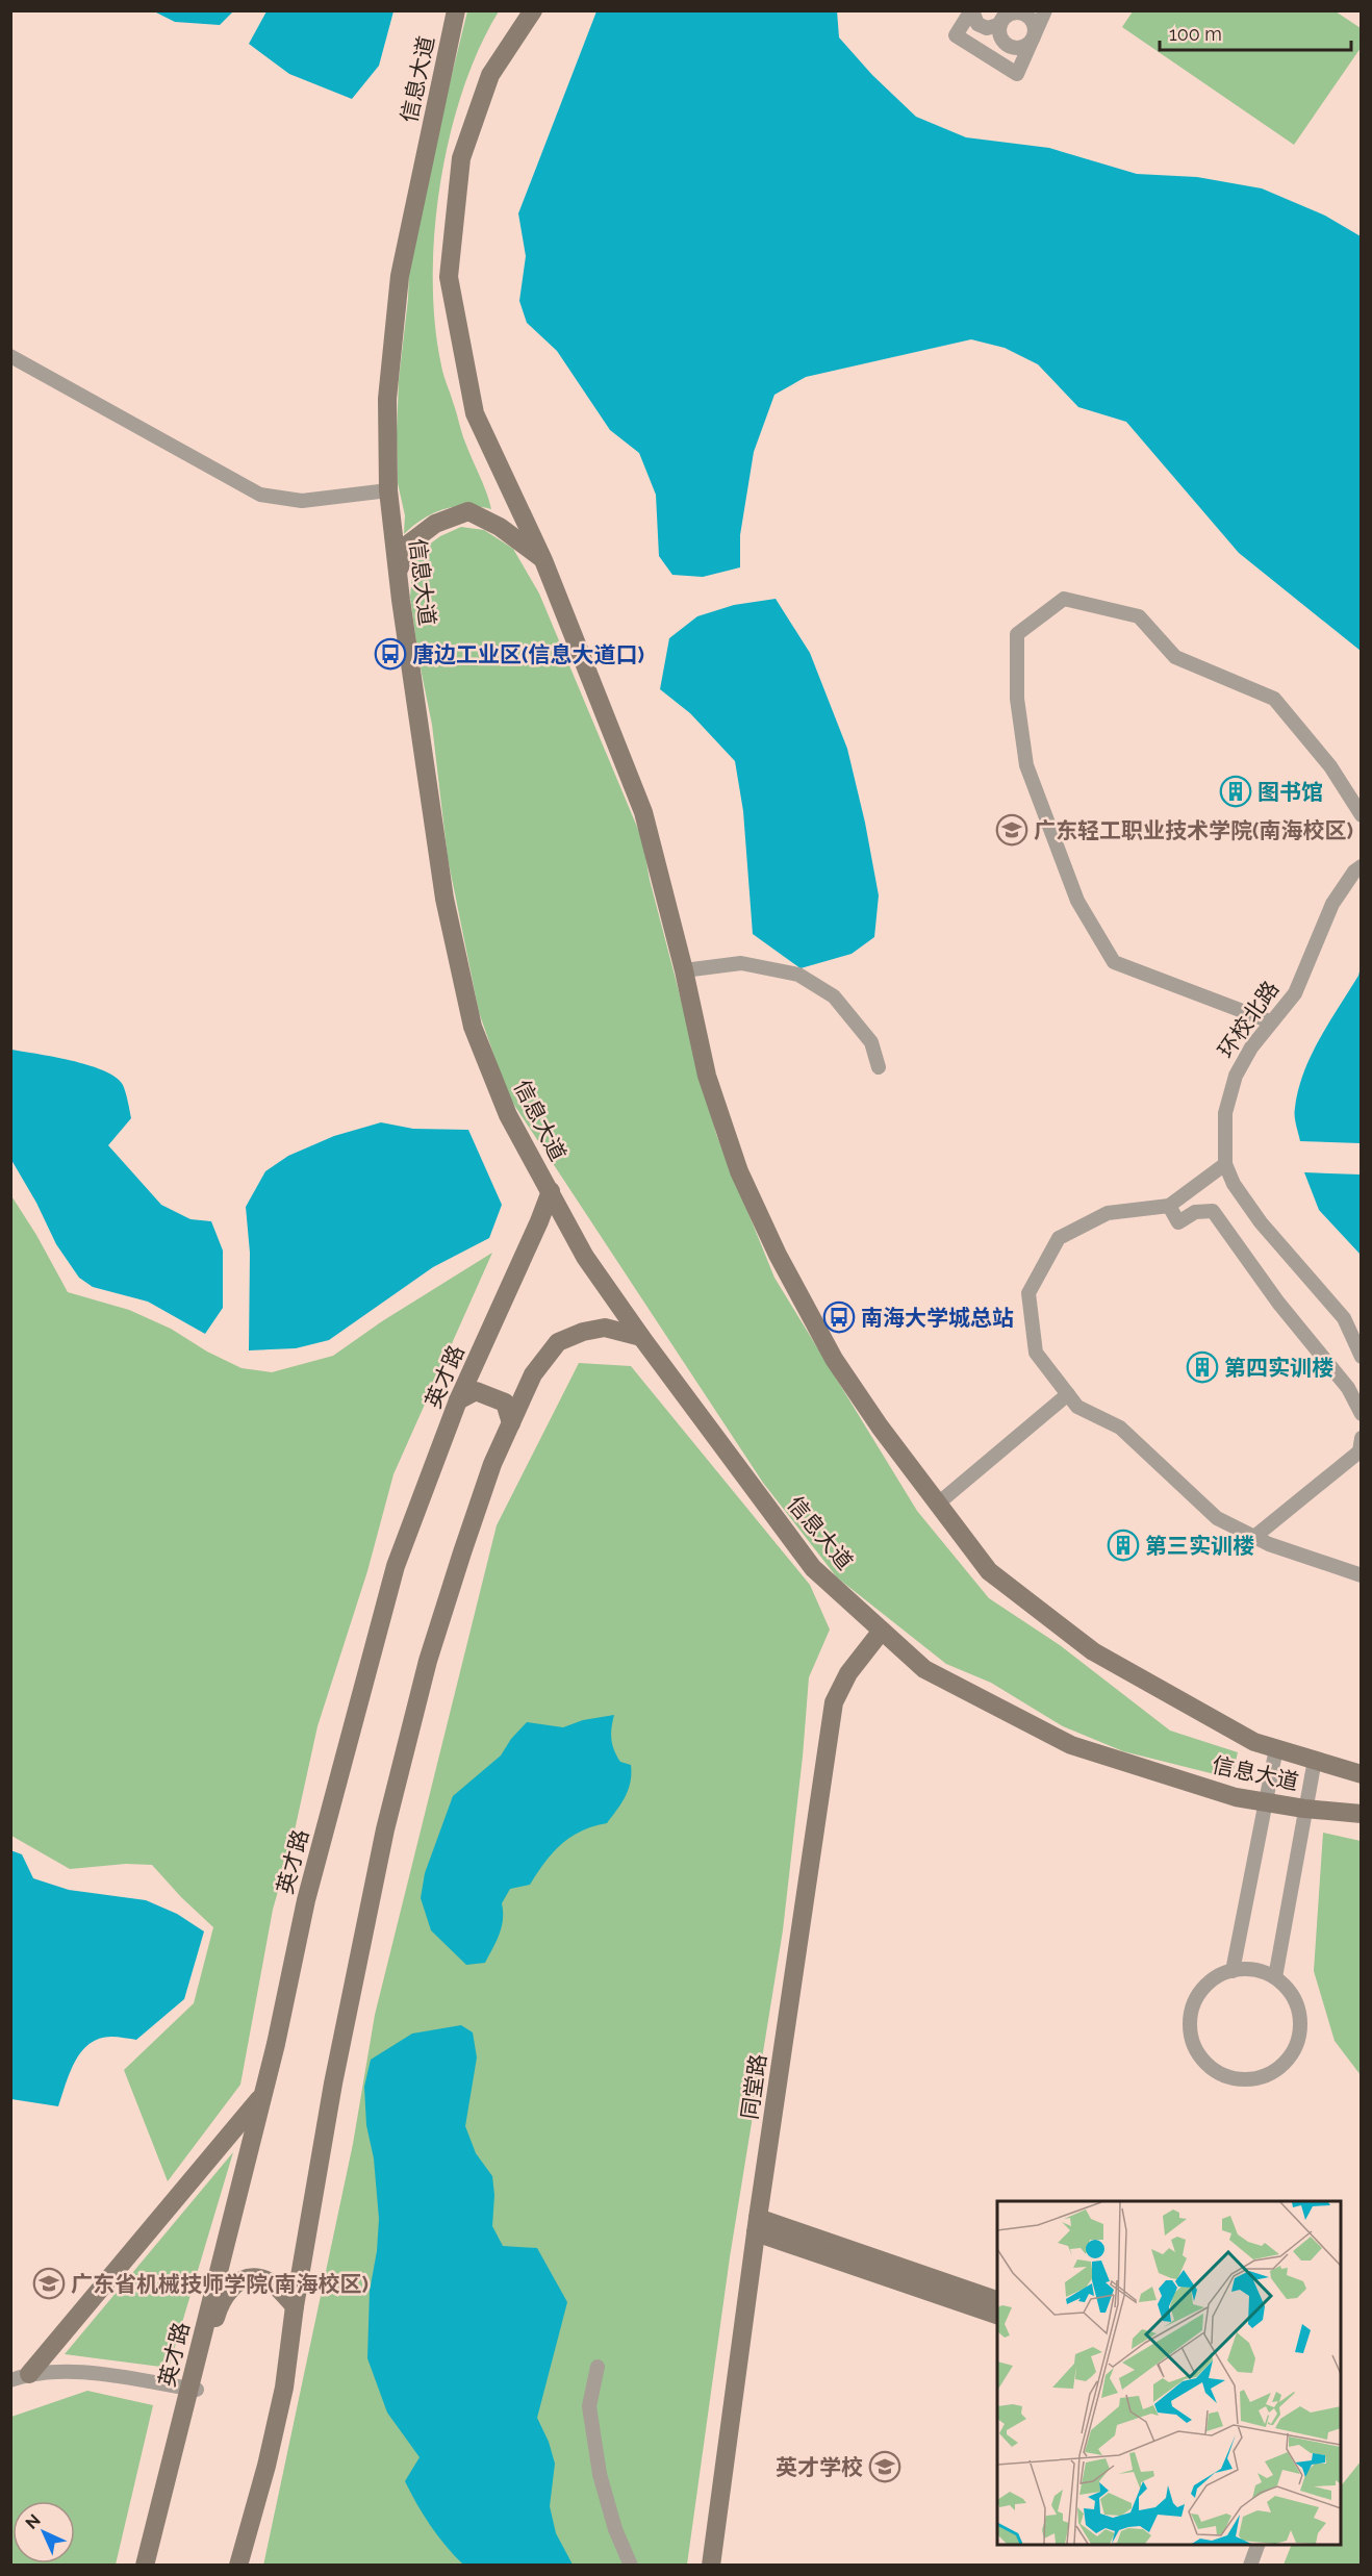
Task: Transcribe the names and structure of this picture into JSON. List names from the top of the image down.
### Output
{
  "streets": {
    "main road": ["信息大道", "英才路", "同堂路"],
    "street": ["环校北路"]
  },
  "crossings": [
    ["信息大道", "英才路"],
    ["信息大道", "同堂路"]
  ],
  "places": {
    "bus stop": ["唐边工业区(信息大道口)", "南海大学城总站"],
    "building": ["图书馆", "第四实训楼", "第三实训楼"],
    "school or university": ["广东轻工职业技术学院(南海校区)", "广东省机械技师学院(南海校区)", "英才学校"]
  },
  "scale_bar": "100 m",
  "north": "top left"
}
